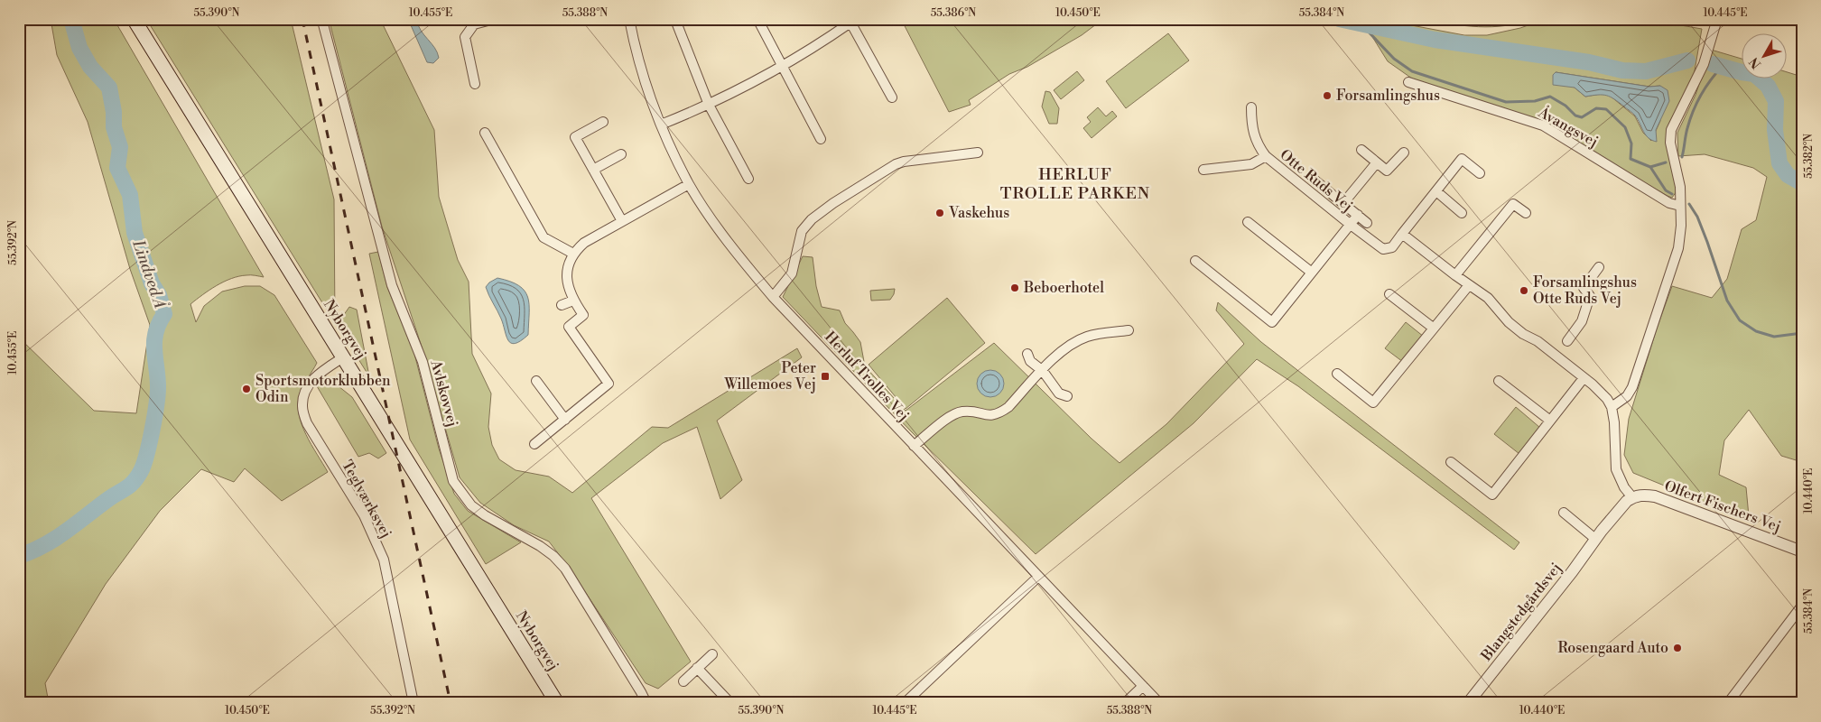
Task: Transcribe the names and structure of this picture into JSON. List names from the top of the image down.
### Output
{
  "streets": {
    "main road": ["Nyborgvej"],
    "street": [
      "Åvangsvej",
      "Otte Ruds Vej",
      "Herluf Trolles Vej",
      "Avlskovvej",
      "Teglværksvej",
      "Olfert Fischers Vej",
      "Blangstedgårdsvej"
    ]
  },
  "crossings": [
    ["Nyborgvej", "Teglværksvej"],
    ["Olfert Fischers Vej", "Blangstedgårdsvej"]
  ],
  "districts": ["HERLUF TROLLE PARKEN"],
  "water": ["Lindved Å"],
  "places": {
    "other": [
      "Forsamlingshus",
      "Vaskehus",
      "Beboerhotel",
      "Forsamlingshus Otte Ruds Vej",
      "Sportsmotorklubben Odin",
      "Rosengaard Auto"
    ],
    "transit": ["Peter Willemoes Vej"]
  },
  "north": "bottom left",
  "coordinates": [
    "55.390°N",
    "10.455°E",
    "55.388°N",
    "55.386°N",
    "10.450°E",
    "55.384°N",
    "10.445°E",
    "55.382°N",
    "55.392°N",
    "10.440°E"
  ]
}
